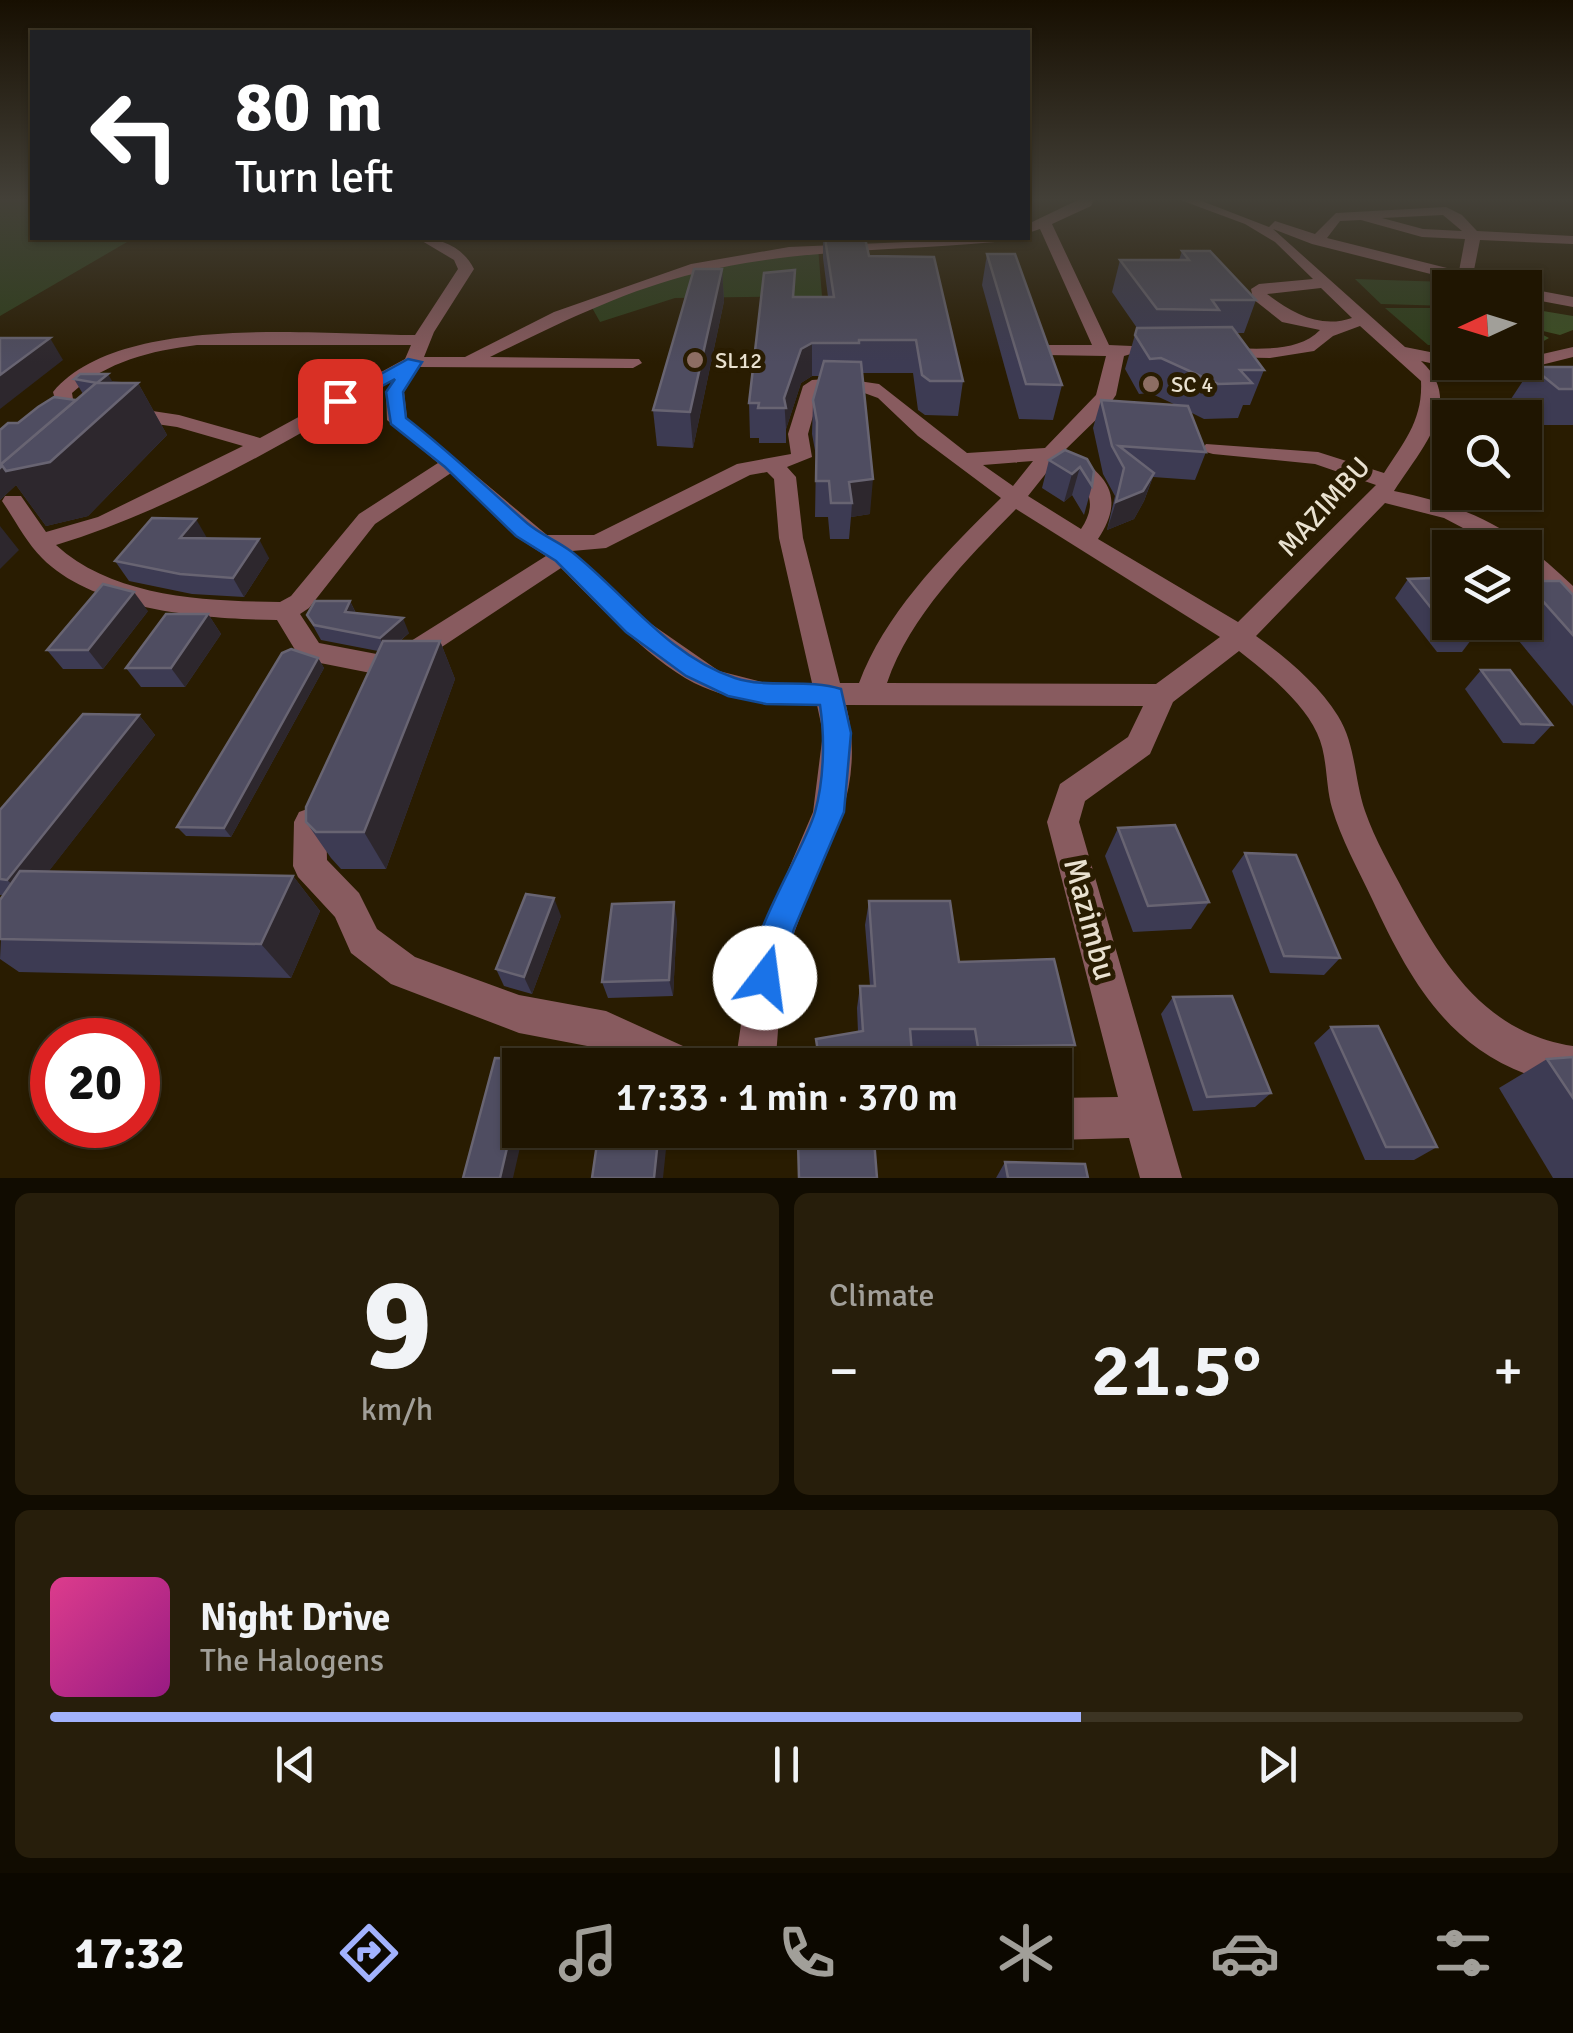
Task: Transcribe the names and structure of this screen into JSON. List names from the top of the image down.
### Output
{
  "streets": {
    "street": ["MAZIMBU", "Mazimbu"]
  },
  "crossings": [
    ["MAZIMBU", "Mazimbu"]
  ],
  "places": ["SL12", "SC 4"],
  "north": "left",
  "page": {
    "turn": ["80 m", "Turn left"],
    "limit": "20",
    "trip": "17:33 · 1 min · 370 m",
    "tile": [
      ["9", "km/h"],
      "Climate"
    ],
    "heat": ["−", "21.5°", "+"],
    "song": ["Night Drive", "The Halogens"],
    "tabs": "17:32"
  }
}
